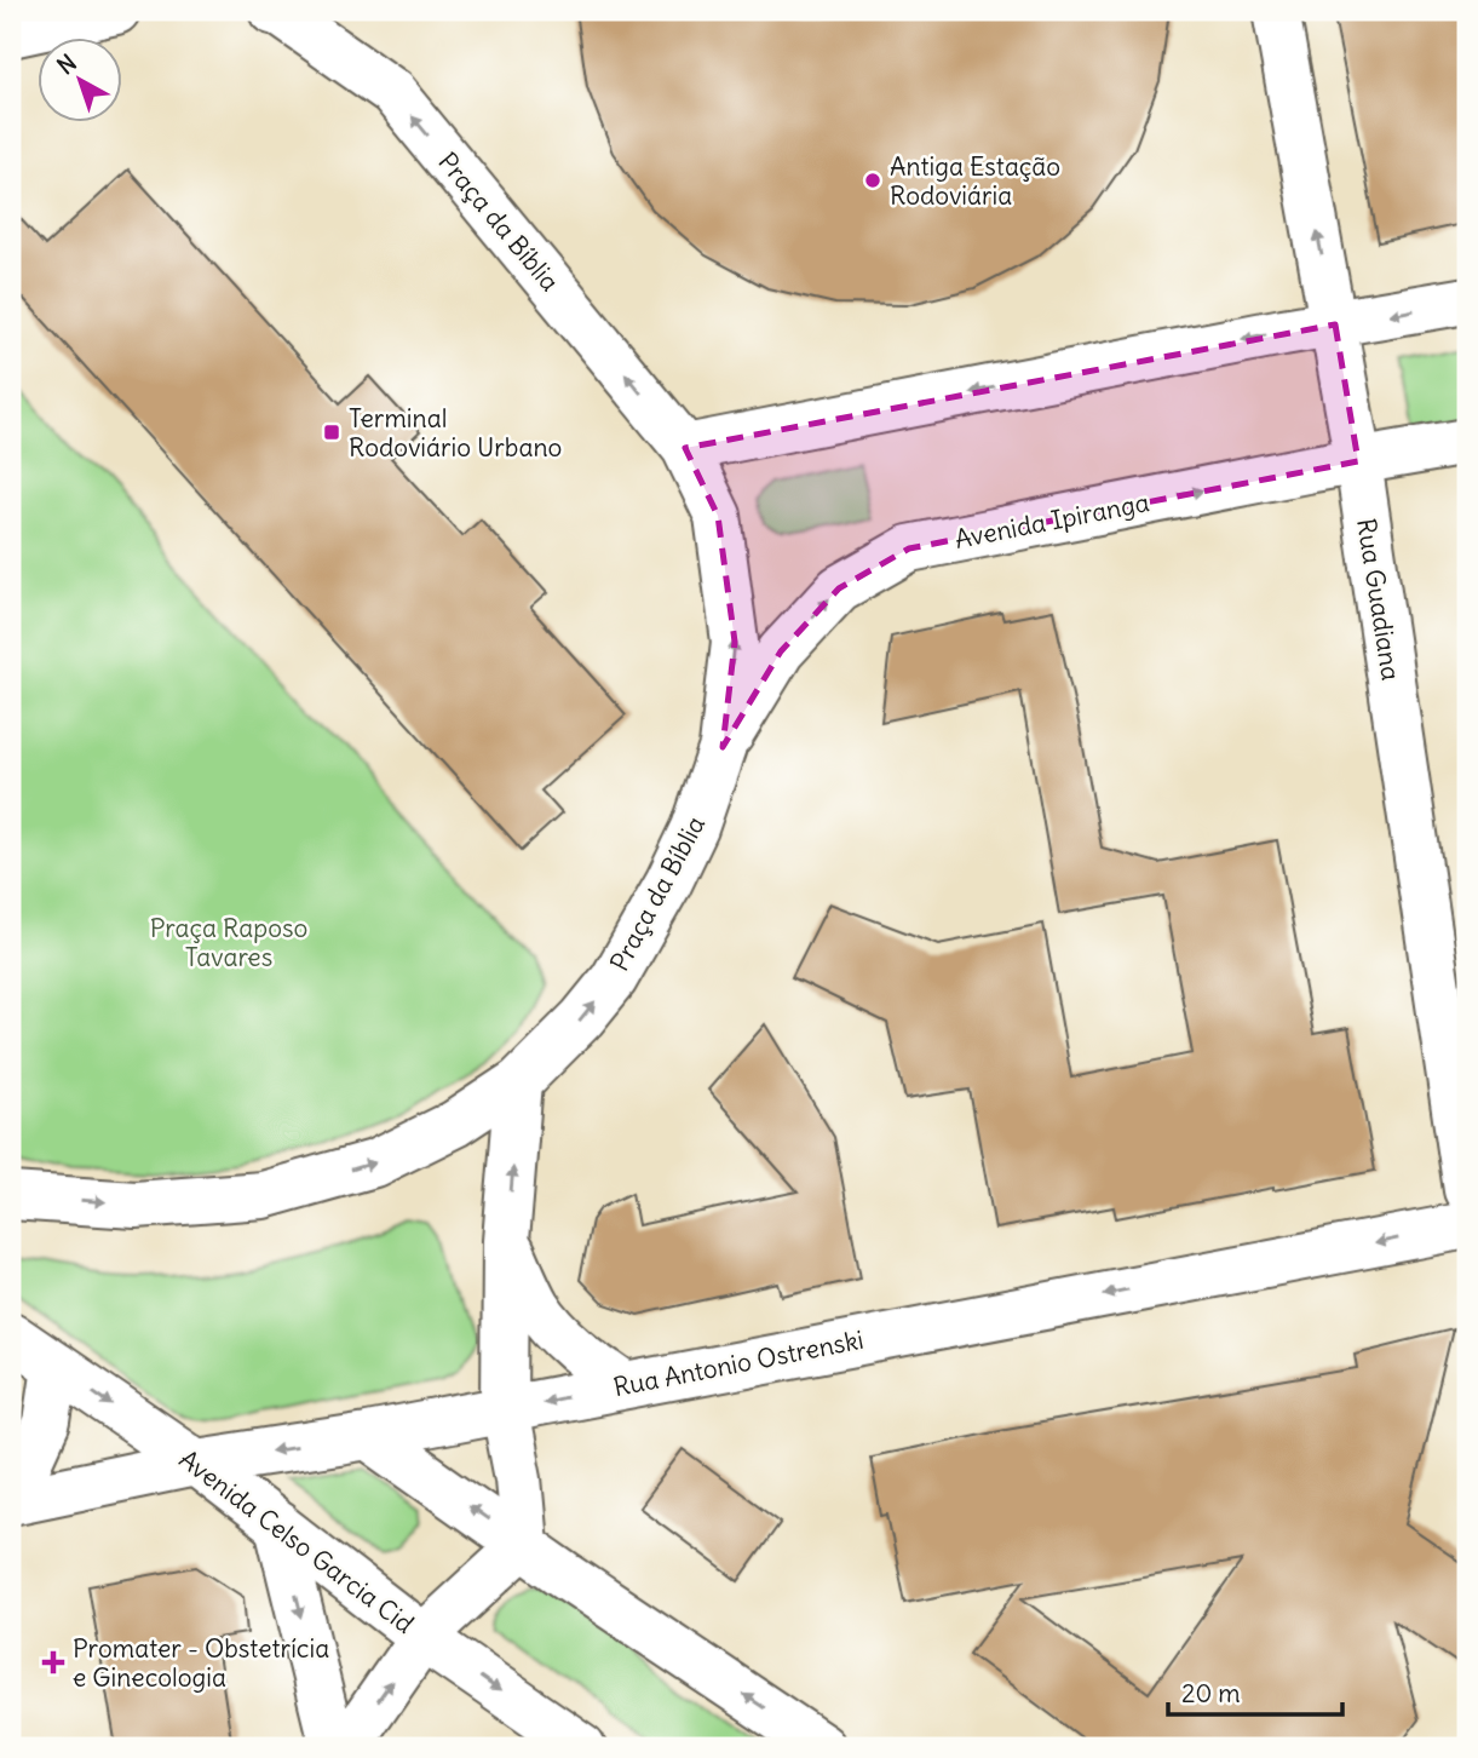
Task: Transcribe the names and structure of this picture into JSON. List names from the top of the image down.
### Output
{
  "streets": {
    "street": [
      "Praça da Bíblia",
      "Avenida Ipiranga",
      "Rua Guadiana",
      "Rua Antonio Ostrenski",
      "Avenida Celso Garcia Cid"
    ]
  },
  "crossings": [
    ["Praça da Bíblia", "Avenida Ipiranga"],
    ["Avenida Ipiranga", "Rua Guadiana"],
    ["Rua Antonio Ostrenski", "Avenida Celso Garcia Cid"]
  ],
  "one_way": ["Rua Antonio Ostrenski"],
  "parks": ["Praça Raposo Tavares"],
  "places": {
    "other": ["Antiga Estação Rodoviária"],
    "transit": ["Terminal Rodoviário Urbano"],
    "health": ["Promater - Obstetrícia e Ginecologia"]
  },
  "scale_bar": "20 m",
  "north": "top left"
}
